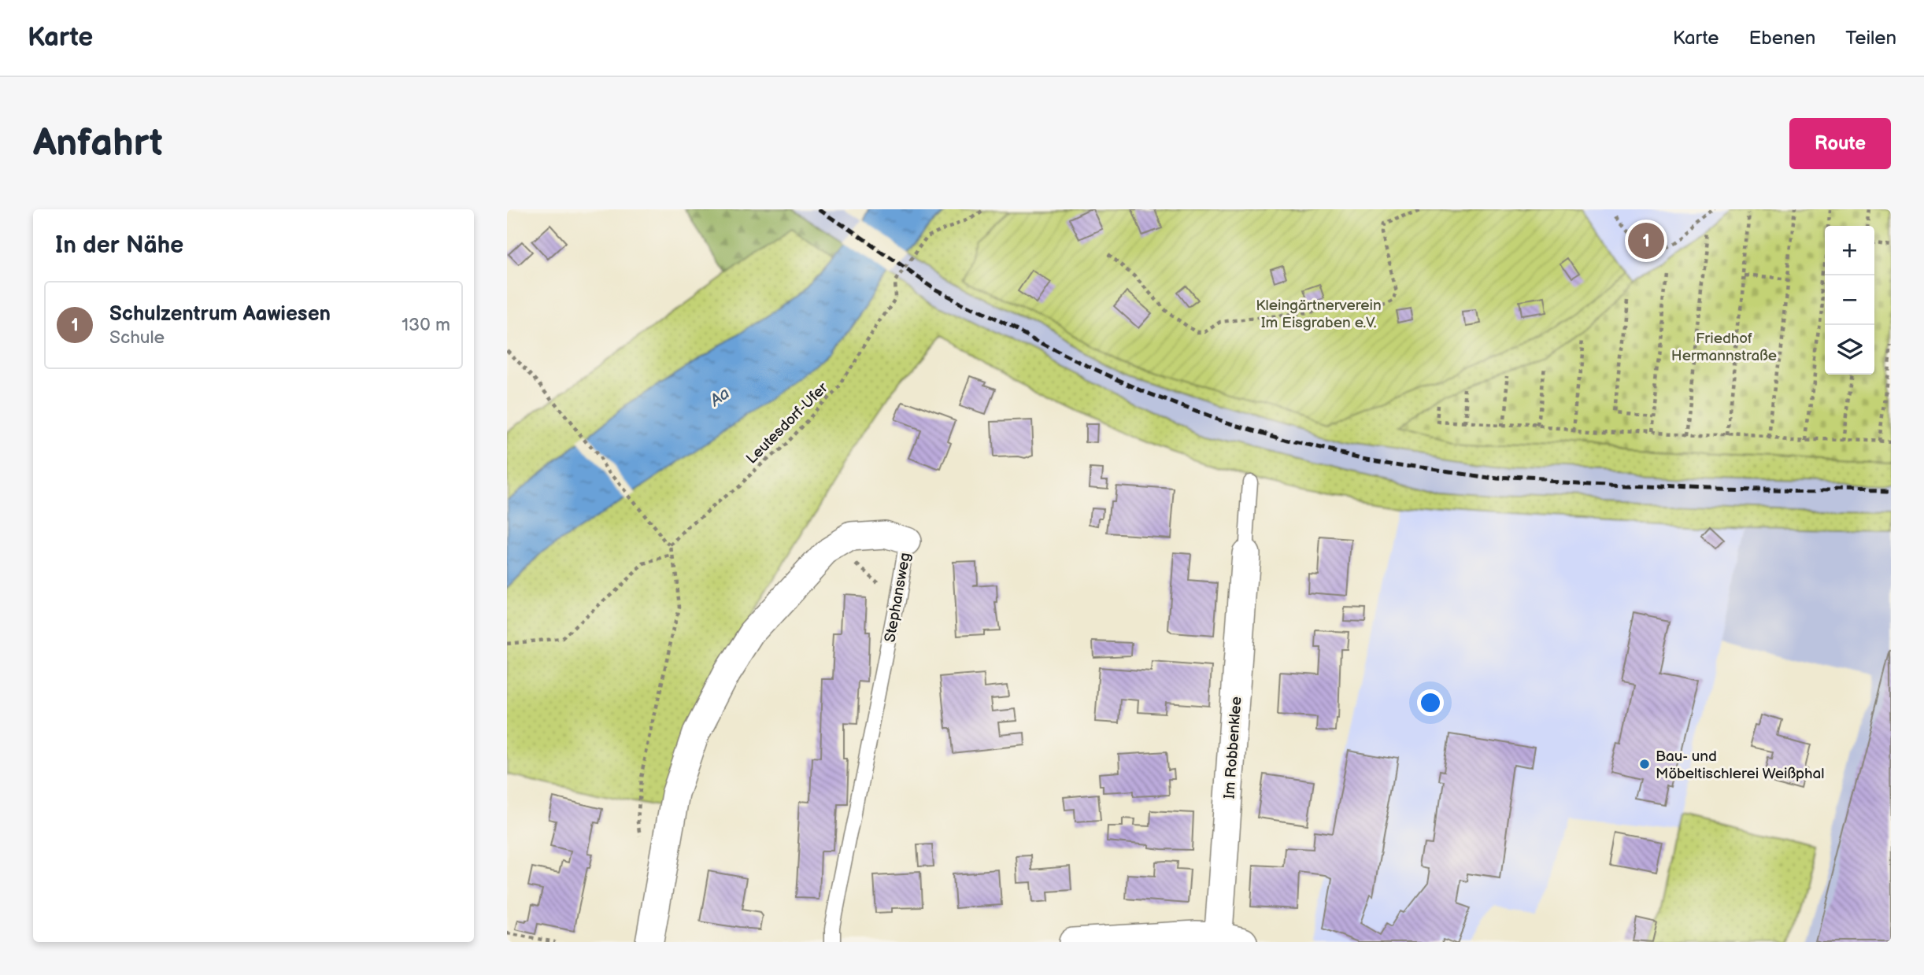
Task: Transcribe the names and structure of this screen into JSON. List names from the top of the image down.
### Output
{
  "streets": {
    "street": ["Stephansweg", "Im Robbenklee"],
    "path": ["Leutesdorf-Ufer"]
  },
  "water": ["Aa"],
  "parks": ["Kleingärtnerverein Im Eisgraben e.V.", "Friedhof Hermannstraße"],
  "places": ["Bau- und Möbeltischlerei Weißphal"],
  "page": {
    "header": "Karte",
    "nav": ["Karte", "Ebenen", "Teilen"],
    "buttons": "Route",
    "title": "Anfahrt",
    "heading": "In der Nähe",
    "pins": "1",
    "map_buttons": ["+", "−"],
    "list": [
      {
        "mark": "1",
        "name": "Schulzentrum Aawiesen",
        "note": "Schule",
        "value": "130 m"
      }
    ]
  }
}
